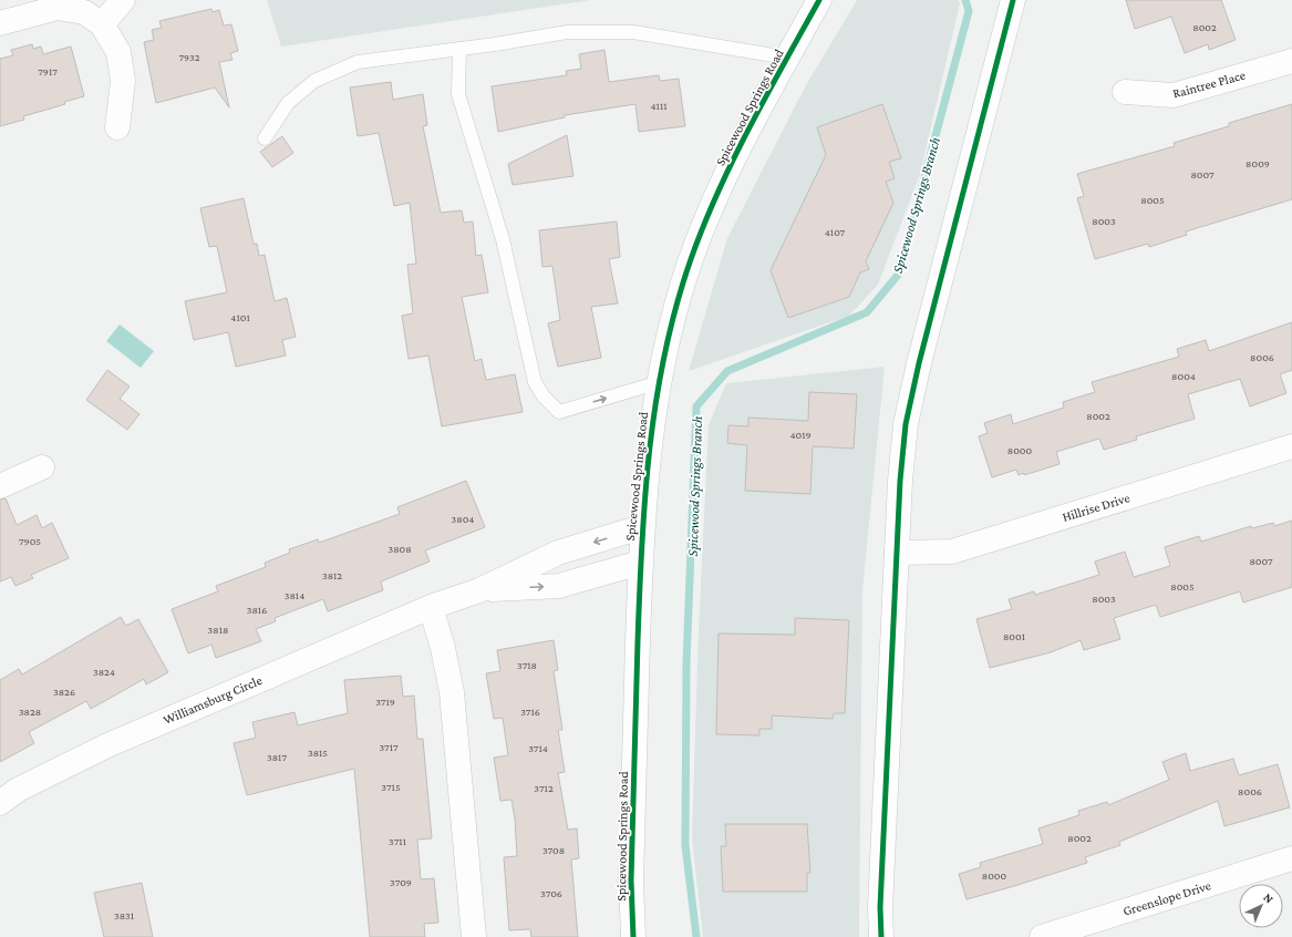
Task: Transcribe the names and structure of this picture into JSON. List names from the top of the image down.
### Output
{
  "streets": {
    "street": [
      "Raintree Place",
      "Spicewood Springs Road",
      "Hillrise Drive",
      "Williamsburg Circle",
      "Greenslope Drive"
    ]
  },
  "crossings": [
    ["Spicewood Springs Road", "Williamsburg Circle"]
  ],
  "water": ["Spicewood Springs Branch"],
  "house_numbers": [
    "8002",
    "7932",
    "7917",
    "4111",
    "8009",
    "8007",
    "8005",
    "8003",
    "4107",
    "4101",
    "8006",
    "8004",
    "8002",
    "4019",
    "8000",
    "3804",
    "7905",
    "3808",
    "8007",
    "3812",
    "8005",
    "3814",
    "8003",
    "3816",
    "3818",
    "8001",
    "3718",
    "3824",
    "3826",
    "3719",
    "3828",
    "3716",
    "3717",
    "3714",
    "3815",
    "3817",
    "3715",
    "3712",
    "8006",
    "8002",
    "3711",
    "3708",
    "8000",
    "3709",
    "3706",
    "3831"
  ],
  "north": "top right"
}
